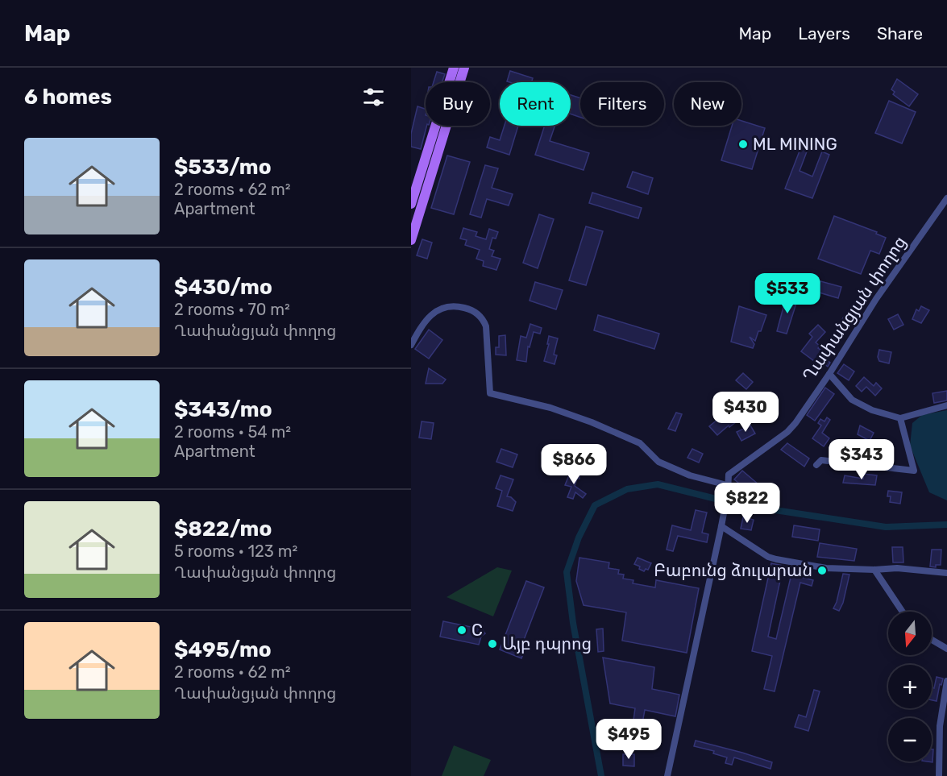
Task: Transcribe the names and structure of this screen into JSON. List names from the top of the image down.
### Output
{
  "streets": {
    "street": ["Ղափանցյան փողոց"]
  },
  "places": [
    "ML MINING",
    "Բաբունց ձուլարան",
    "C",
    "Այբ դպրոց"
  ],
  "north": "bottom",
  "page": {
    "header": "Map",
    "nav": ["Map", "Layers", "Share"],
    "heading": "6 homes",
    "chip": [
      "Buy",
      "Rent",
      "Filters",
      "New"
    ],
    "list": [
      {
        "name": "$533/mo",
        "note": "2 rooms · 62 m² · Apartment"
      },
      {
        "name": "$430/mo",
        "note": "2 rooms · 70 m² · Ղափանցյան փողոց"
      },
      {
        "name": "$343/mo",
        "note": "2 rooms · 54 m² · Apartment"
      },
      {
        "name": "$822/mo",
        "note": "5 rooms · 123 m² · Ղափանցյան փողոց"
      },
      {
        "name": "$495/mo",
        "note": "2 rooms · 62 m² · Ղափանցյան փողոց"
      }
    ],
    "price": [
      "$533",
      "$430",
      "$343",
      "$866",
      "$822",
      "$495"
    ],
    "map_buttons": ["+", "−"]
  }
}
